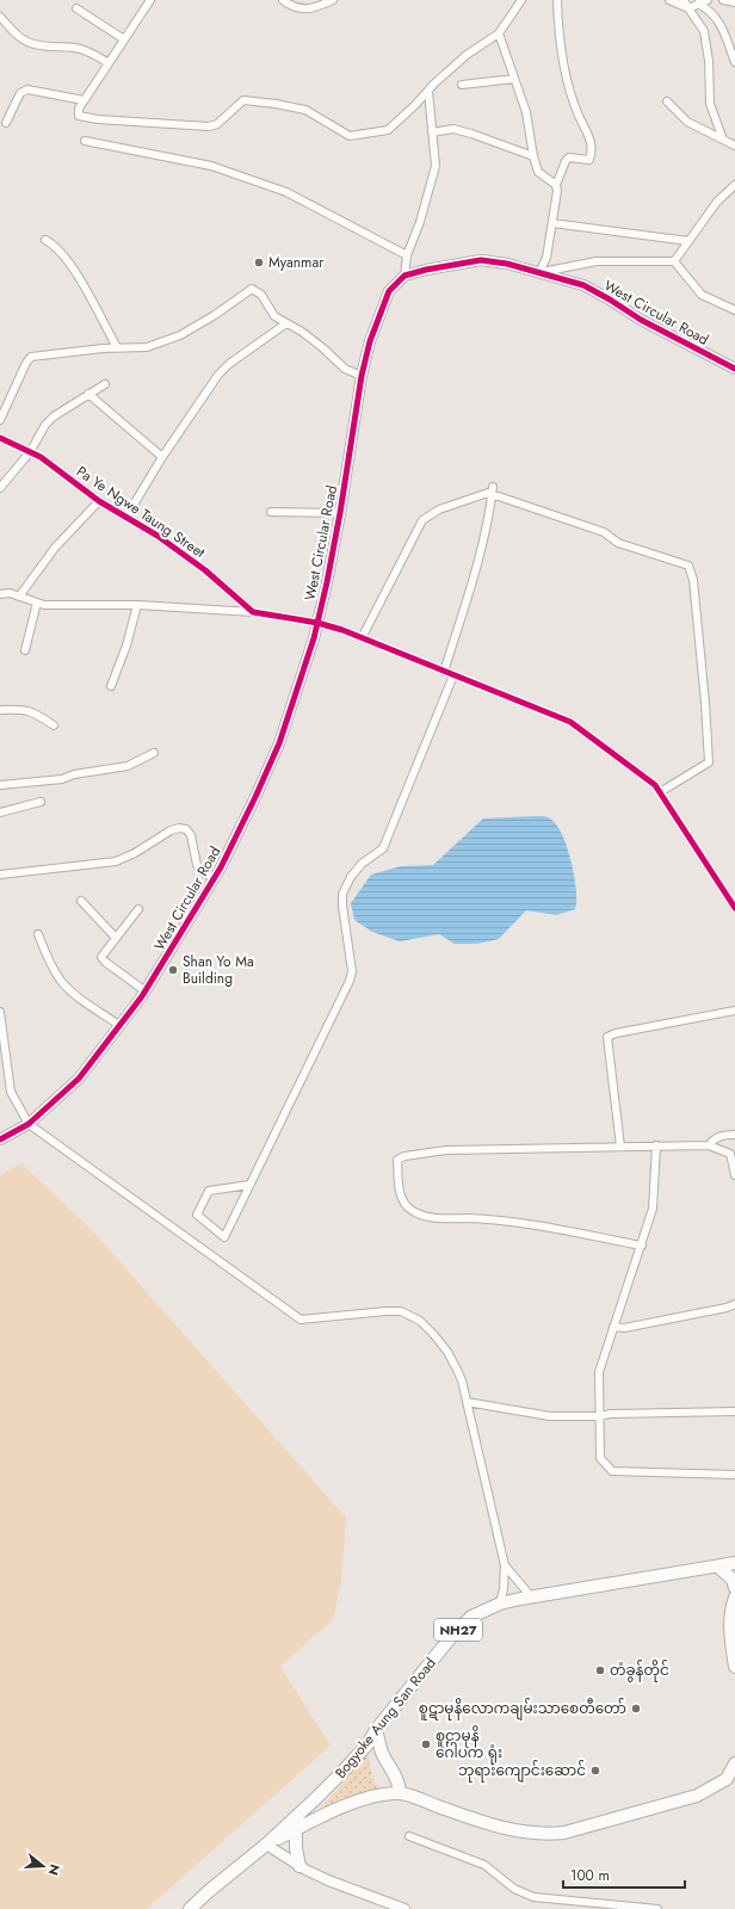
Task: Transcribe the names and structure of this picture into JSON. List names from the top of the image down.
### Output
{
  "streets": {
    "highway": ["NH27", "Bogyoke Aung San Road"],
    "street": ["West Circular Road", "Pa Ye Ngwe Taung Street"]
  },
  "places": [
    "Myanmar",
    "Shan Yo Ma Building",
    "တံခွန်တိုင်",
    "စူဋာမုနိလောကချမ်းသာစေတီတော်",
    "စူဠာမုနိ ဂေါပက ရုံး",
    "ဘုရားကျောင်းဆောင်"
  ],
  "scale_bar": "100 m",
  "north": "right"
}
